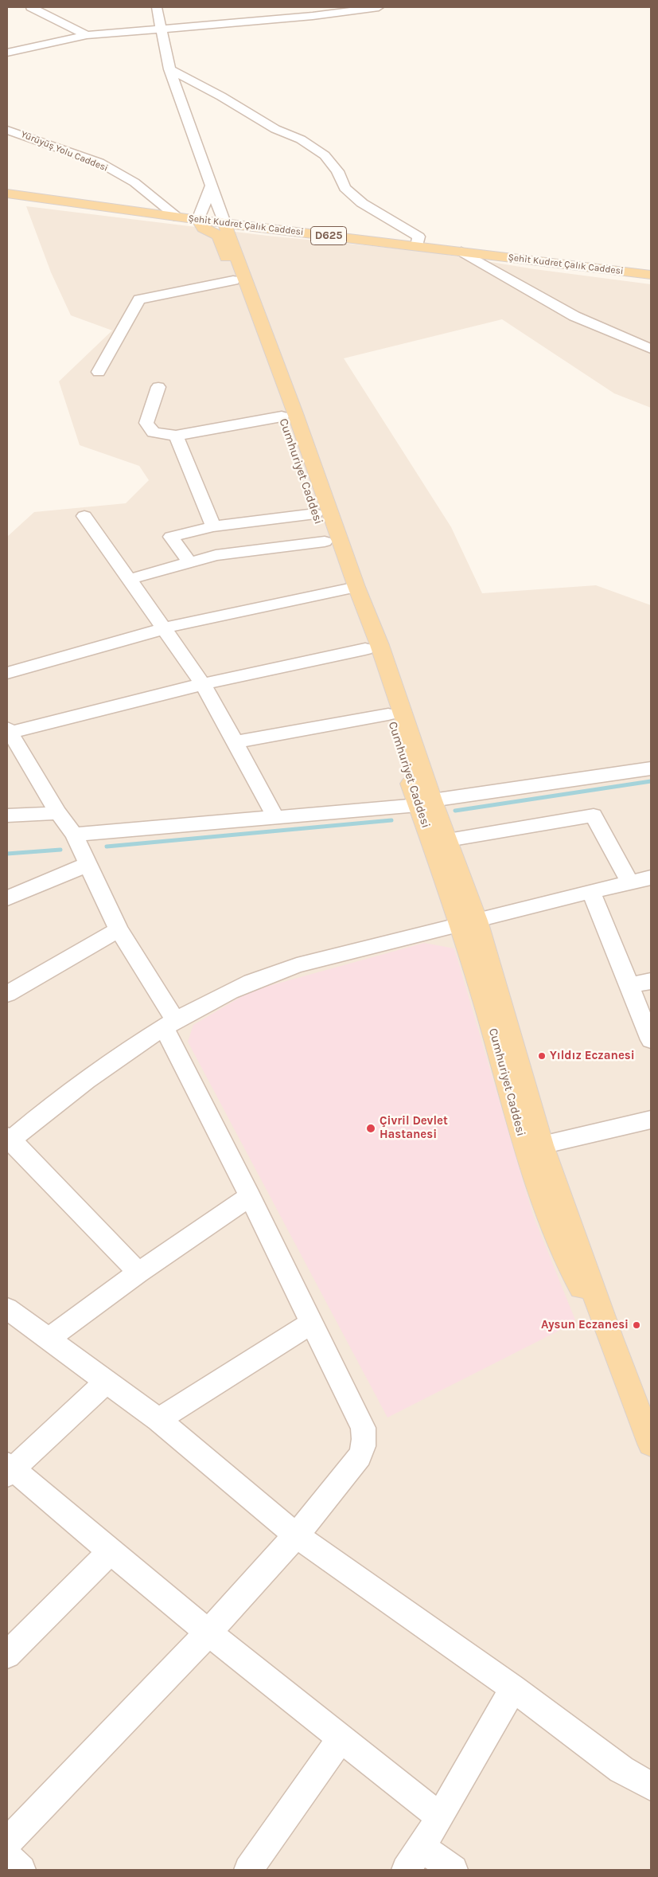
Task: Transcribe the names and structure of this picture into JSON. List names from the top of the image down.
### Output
{
  "streets": {
    "main road": ["Şehit Kudret Çalık Caddesi", "D625", "Cumhuriyet Caddesi"],
    "street": ["Yürüyüş Yolu Caddesi"]
  },
  "crossings": [
    ["Yürüyüş Yolu Caddesi", "Şehit Kudret Çalık Caddesi"],
    ["Şehit Kudret Çalık Caddesi", "Cumhuriyet Caddesi"]
  ],
  "places": ["Yıldız Eczanesi", "Çivril Devlet Hastanesi", "Aysun Eczanesi"]
}
